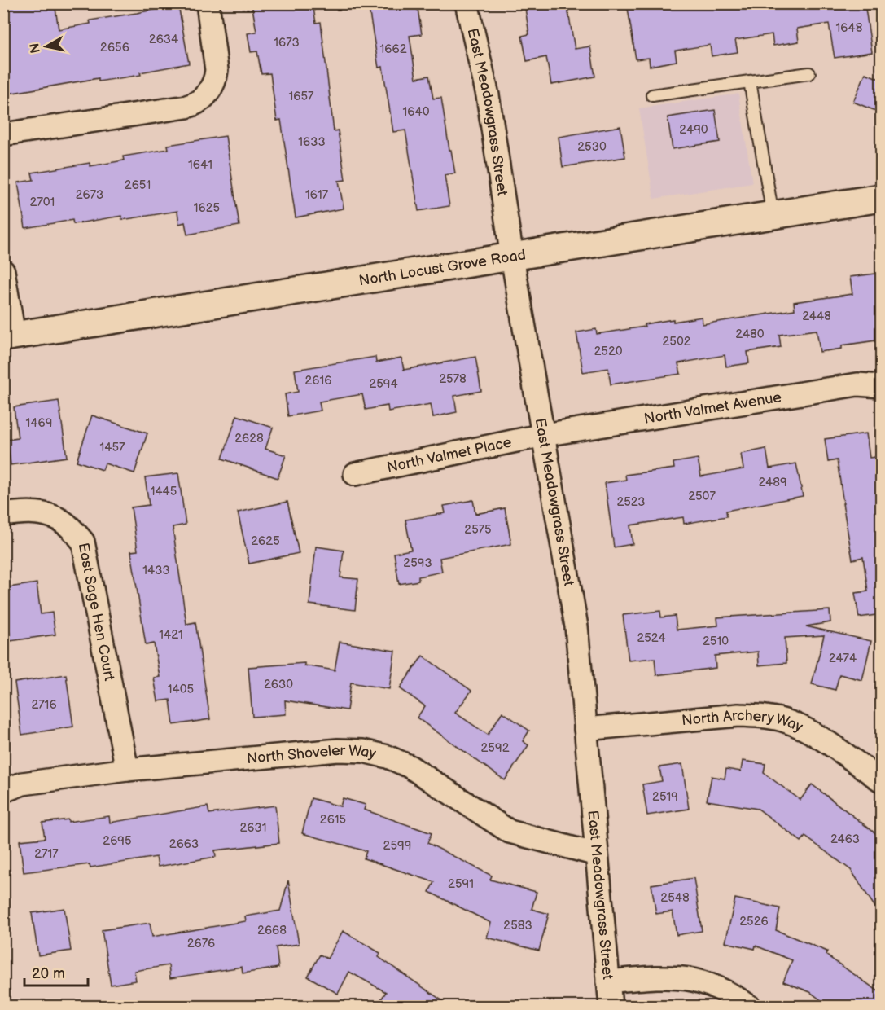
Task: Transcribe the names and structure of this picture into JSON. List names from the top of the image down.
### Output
{
  "streets": {
    "main road": ["North Locust Grove Road"],
    "street": [
      "East Meadowgrass Street",
      "North Valmet Avenue",
      "North Valmet Place",
      "East Sage Hen Court",
      "North Archery Way",
      "North Shoveler Way"
    ]
  },
  "crossings": [
    ["East Meadowgrass Street", "North Locust Grove Road"],
    ["East Meadowgrass Street", "North Valmet Avenue"],
    ["East Meadowgrass Street", "North Valmet Place"],
    ["East Meadowgrass Street", "North Archery Way"],
    ["East Meadowgrass Street", "North Shoveler Way"],
    ["North Valmet Avenue", "North Valmet Place"],
    ["East Sage Hen Court", "North Shoveler Way"]
  ],
  "house_numbers": [
    "1648",
    "2634",
    "1673",
    "2656",
    "1662",
    "1657",
    "1640",
    "2490",
    "1633",
    "2530",
    "1641",
    "2651",
    "2673",
    "1617",
    "2701",
    "1625",
    "2448",
    "2480",
    "2502",
    "2520",
    "2578",
    "2616",
    "2594",
    "1469",
    "2628",
    "1457",
    "2489",
    "1445",
    "2507",
    "2523",
    "2575",
    "2625",
    "2593",
    "1433",
    "1421",
    "2524",
    "2510",
    "2474",
    "2630",
    "1405",
    "2716",
    "2592",
    "2519",
    "2615",
    "2631",
    "2463",
    "2695",
    "2663",
    "2599",
    "2717",
    "2591",
    "2548",
    "2526",
    "2583",
    "2668",
    "2676"
  ],
  "scale_bar": "20 m",
  "north": "left"
}
